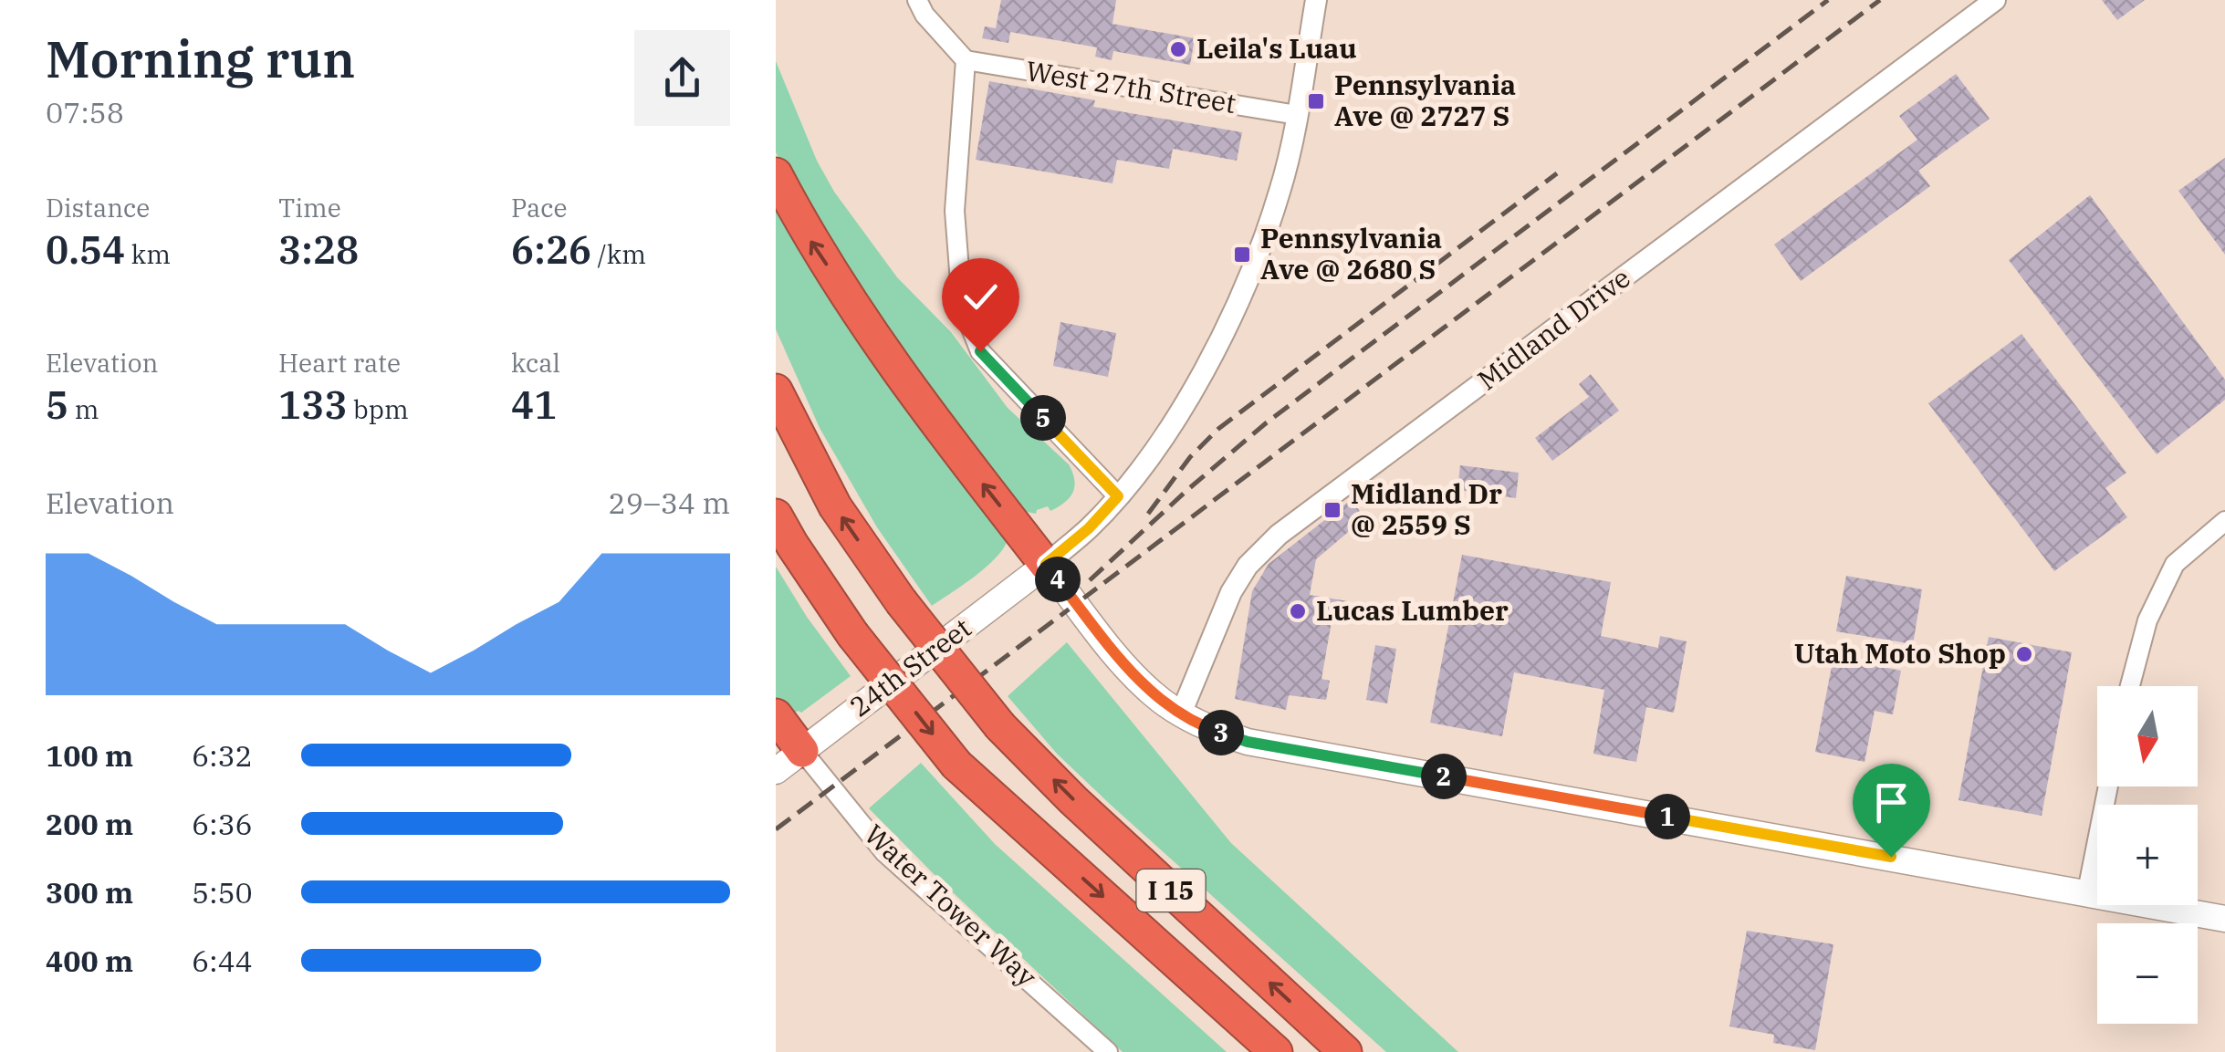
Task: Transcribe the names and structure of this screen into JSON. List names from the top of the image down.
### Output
{
  "streets": {
    "highway": ["I 15"],
    "main road": ["24th Street"],
    "street": ["West 27th Street", "Midland Drive", "Water Tower Way"]
  },
  "crossings": [
    ["24th Street", "Water Tower Way"]
  ],
  "places": {
    "other": ["Leila's Luau", "Lucas Lumber", "Utah Moto Shop"],
    "transit": ["Pennsylvania Ave @ 2727 S", "Pennsylvania Ave @ 2680 S", "Midland Dr @ 2559 S"]
  },
  "north": "bottom",
  "page": {
    "heading": ["Morning run", "07:58"],
    "stats": [
      ["Distance", "0.54 km"],
      ["Time", "3:28"],
      ["Pace", "6:26 /km"],
      ["Elevation", "5 m"],
      ["Heart rate", "133 bpm"],
      ["kcal", "41"]
    ],
    "pins": [
      "5",
      "4",
      "3",
      "2",
      "1"
    ],
    "chart": ["Elevation", "29–34 m"],
    "map_buttons": ["+", "−"],
    "list": [
      {
        "name": "100 m",
        "note": "6:32"
      },
      {
        "name": "200 m",
        "note": "6:36"
      },
      {
        "name": "300 m",
        "note": "5:50"
      },
      {
        "name": "400 m",
        "note": "6:44"
      }
    ]
  }
}
